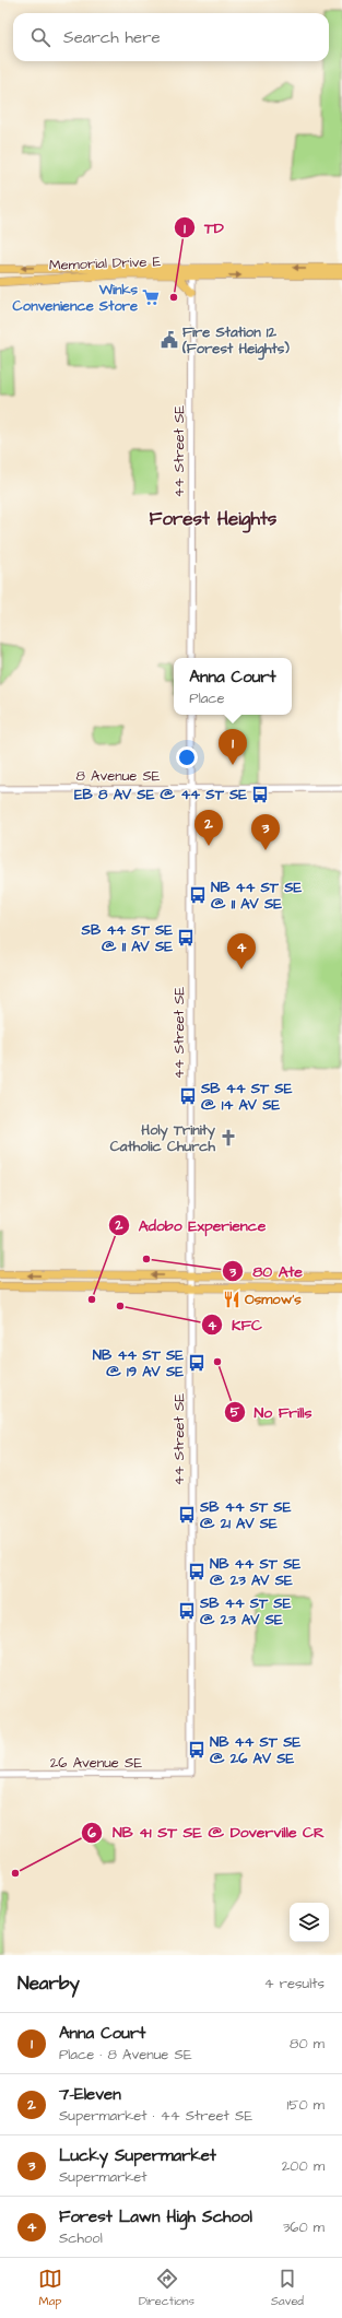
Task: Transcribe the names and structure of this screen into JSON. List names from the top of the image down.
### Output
{
  "streets": {
    "main road": ["Memorial Drive E"],
    "street": ["44 Street SE", "8 Avenue SE", "26 Avenue SE"]
  },
  "crossings": [
    ["Memorial Drive E", "44 Street SE"],
    ["44 Street SE", "8 Avenue SE"],
    ["44 Street SE", "26 Avenue SE"]
  ],
  "districts": ["Forest Heights"],
  "places": {
    "supermarket": ["Winks Convenience Store"],
    "other": [
      "TD",
      "80 Ate",
      "Adobo Experience",
      "KFC",
      "No Frills",
      "NB 41 ST SE @ Doverville CR"
    ],
    "public building": ["Fire Station 12 (Forest Heights)"],
    "bus stop": [
      "EB 8 AV SE @ 44 ST SE",
      "NB 44 ST SE @ 11 AV SE",
      "SB 44 ST SE @ 11 AV SE",
      "SB 44 ST SE @ 14 AV SE",
      "NB 44 ST SE @ 19 AV SE",
      "SB 44 ST SE @ 21 AV SE",
      "NB 44 ST SE @ 23 AV SE",
      "SB 44 ST SE @ 23 AV SE",
      "NB 44 ST SE @ 26 AV SE"
    ],
    "church": ["Holy Trinity Catholic Church"],
    "restaurant": ["Osmow's"]
  },
  "page": {
    "search": "Search here",
    "popup": ["Anna Court", "Place"],
    "pins": [
      "1",
      "2",
      "3",
      "4"
    ],
    "heading": ["Nearby", "4 results"],
    "list": [
      {
        "mark": "1",
        "name": "Anna Court",
        "note": "Place · 8 Avenue SE",
        "value": "80 m"
      },
      {
        "mark": "2",
        "name": "7-Eleven",
        "note": "Supermarket · 44 Street SE",
        "value": "150 m"
      },
      {
        "mark": "3",
        "name": "Lucky Supermarket",
        "note": "Supermarket",
        "value": "200 m"
      },
      {
        "mark": "4",
        "name": "Forest Lawn High School",
        "note": "School",
        "value": "360 m"
      }
    ],
    "nav": ["Map", "Directions", "Saved"]
  }
}
